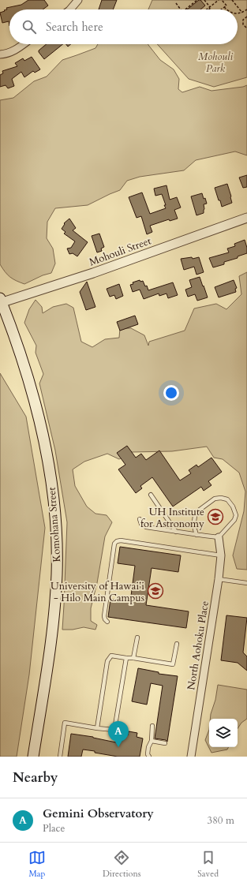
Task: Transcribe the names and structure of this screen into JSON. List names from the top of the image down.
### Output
{
  "streets": {
    "main road": ["Komohana Street"],
    "street": ["Mohouli Street", "North Aohoku Place"]
  },
  "crossings": [
    ["Mohouli Street", "Komohana Street"]
  ],
  "parks": ["Mohouli Park"],
  "places": {
    "school or university": ["UH Institute for Astronomy", "University of Hawaiʻi - Hilo Main Campus"]
  },
  "page": {
    "search": "Search here",
    "pins": "A",
    "heading": "Nearby",
    "list": [
      {
        "mark": "A",
        "name": "Gemini Observatory",
        "note": "Place",
        "value": "380 m"
      }
    ],
    "nav": ["Map", "Directions", "Saved"]
  }
}
